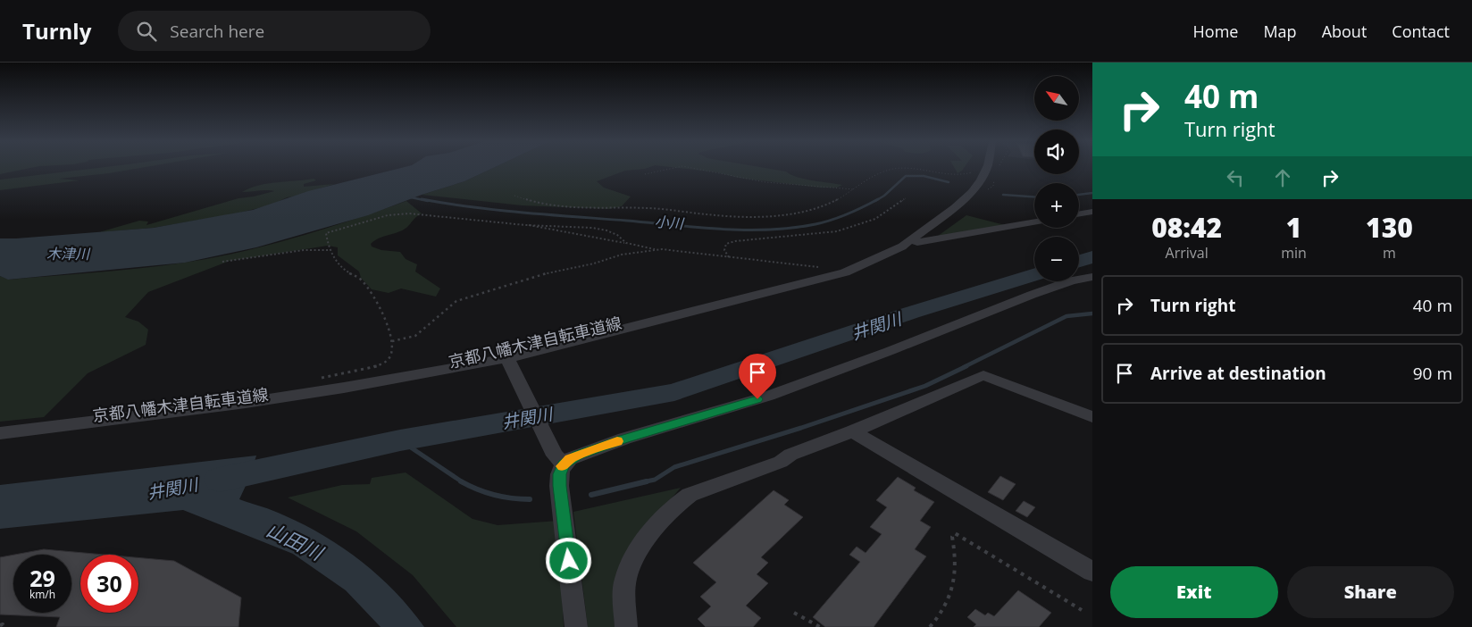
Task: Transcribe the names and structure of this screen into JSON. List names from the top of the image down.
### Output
{
  "water": [
    "小川",
    "木津川",
    "井関川",
    "山田川"
  ],
  "north": "top left",
  "page": {
    "header": "Turnly",
    "search": "Search here",
    "nav": [
      "Home",
      "Map",
      "About",
      "Contact"
    ],
    "turn": ["40 m", "Turn right"],
    "map_buttons": ["+", "−"],
    "eta": [
      "08:42",
      "Arrival",
      "1",
      "min",
      "130",
      "m"
    ],
    "list": [
      {
        "name": "Turn right",
        "value": "40 m"
      },
      {
        "name": "Arrive at destination",
        "value": "90 m"
      }
    ],
    "speed": "29 km/h",
    "limit": "30",
    "buttons": ["Exit", "Share"]
  }
}
